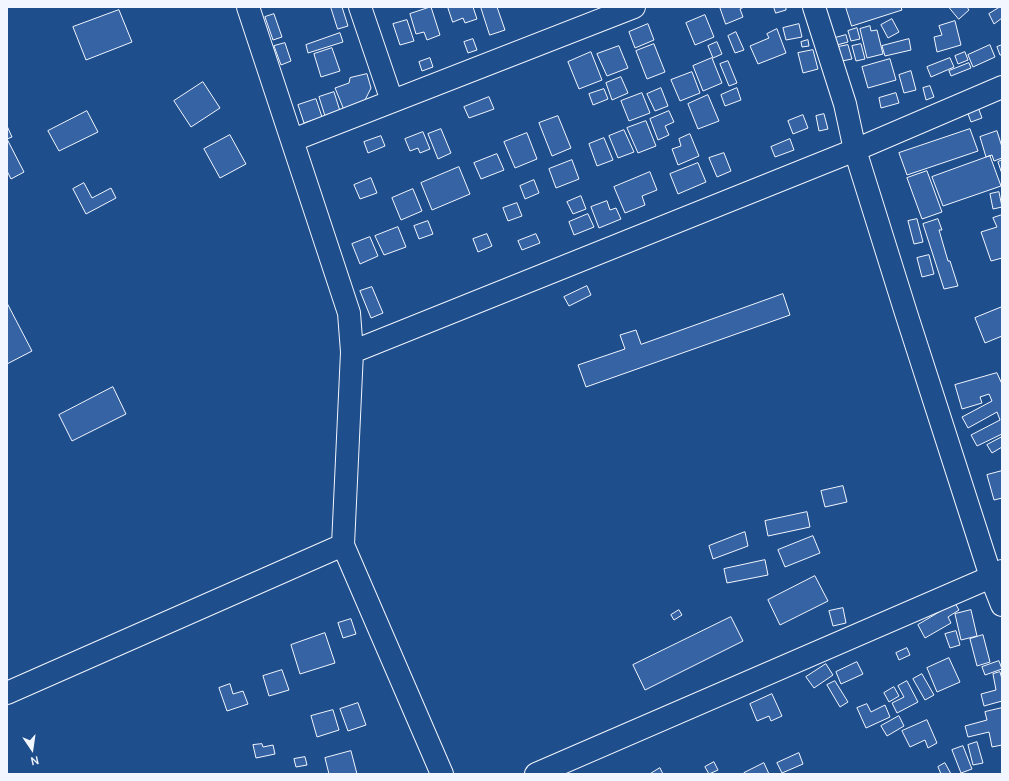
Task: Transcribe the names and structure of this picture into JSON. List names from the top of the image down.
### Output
{
  "north": "bottom"
}
